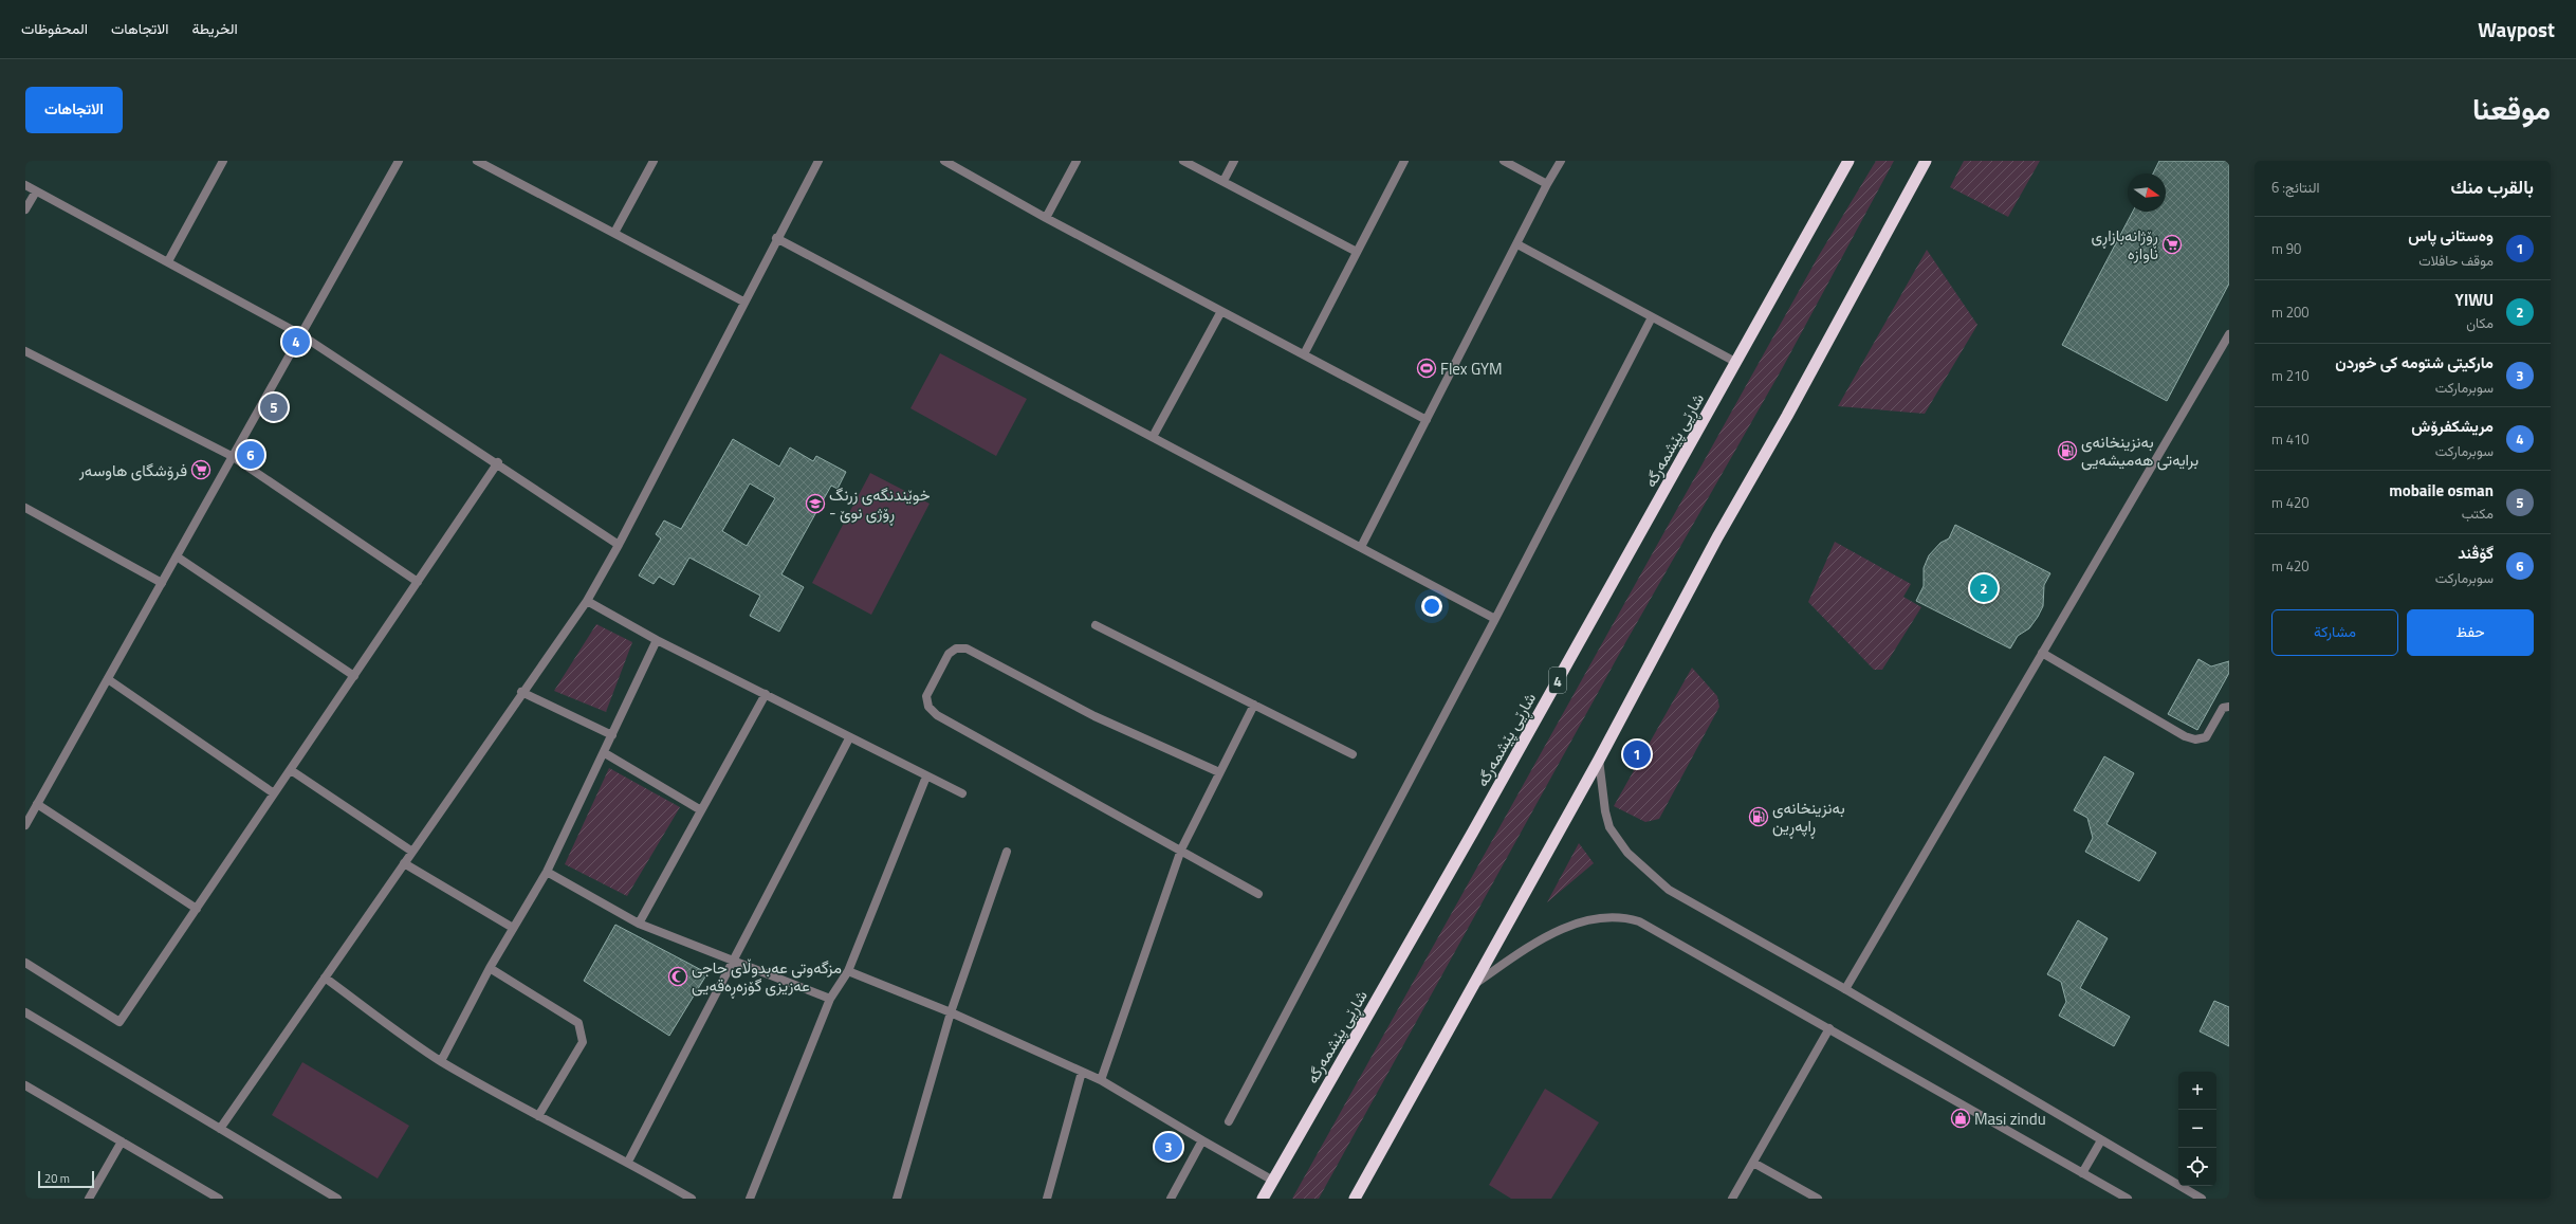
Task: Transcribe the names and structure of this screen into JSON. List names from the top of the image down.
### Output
{
  "streets": {
    "highway": ["شاڕێی پێشمەرگە", "4"]
  },
  "places": {
    "supermarket": ["ڕۆژانەبازاڕی ناوازە", "فرۆشگای هاوسەر"],
    "sports": ["Flex GYM"],
    "fuel station": ["بەنزینخانەی برایەتی هەمیشەیی", "بەنزینخانەی ڕاپەڕین"],
    "school or university": ["خوێندنگەی زرنگ - ڕۆژی نوێ"],
    "mosque": ["مزگەوتی عەبدوڵای حاجی عەزیزی گۆزەڕەقەیی"],
    "shop": ["Masi zindu"]
  },
  "scale_bar": "20 m",
  "north": "right",
  "page": {
    "header": "Waypost",
    "nav": ["الخريطة", "الاتجاهات", "المحفوظات"],
    "title": "موقعنا",
    "buttons": [
      "الاتجاهات",
      ["حفظ", "مشاركة"]
    ],
    "heading": ["بالقرب منك", "النتائج: 6"],
    "list": [
      {
        "mark": "1",
        "name": "وەستانی پاس",
        "note": "موقف حافلات",
        "value": "90 m"
      },
      {
        "mark": "2",
        "name": "YIWU",
        "note": "مكان",
        "value": "200 m"
      },
      {
        "mark": "3",
        "name": "مارکیتی شتومه کی خوردن",
        "note": "سوبرماركت",
        "value": "210 m"
      },
      {
        "mark": "4",
        "name": "مریشکفرۆش",
        "note": "سوبرماركت",
        "value": "410 m"
      },
      {
        "mark": "5",
        "name": "mobaile osman",
        "note": "مكتب",
        "value": "420 m"
      },
      {
        "mark": "6",
        "name": "گۆڤند",
        "note": "سوبرماركت",
        "value": "420 m"
      }
    ],
    "pins": [
      "4",
      "5",
      "6",
      "2",
      "1",
      "3"
    ],
    "map_buttons": ["+", "−"],
    "scale": "20 m"
  }
}
